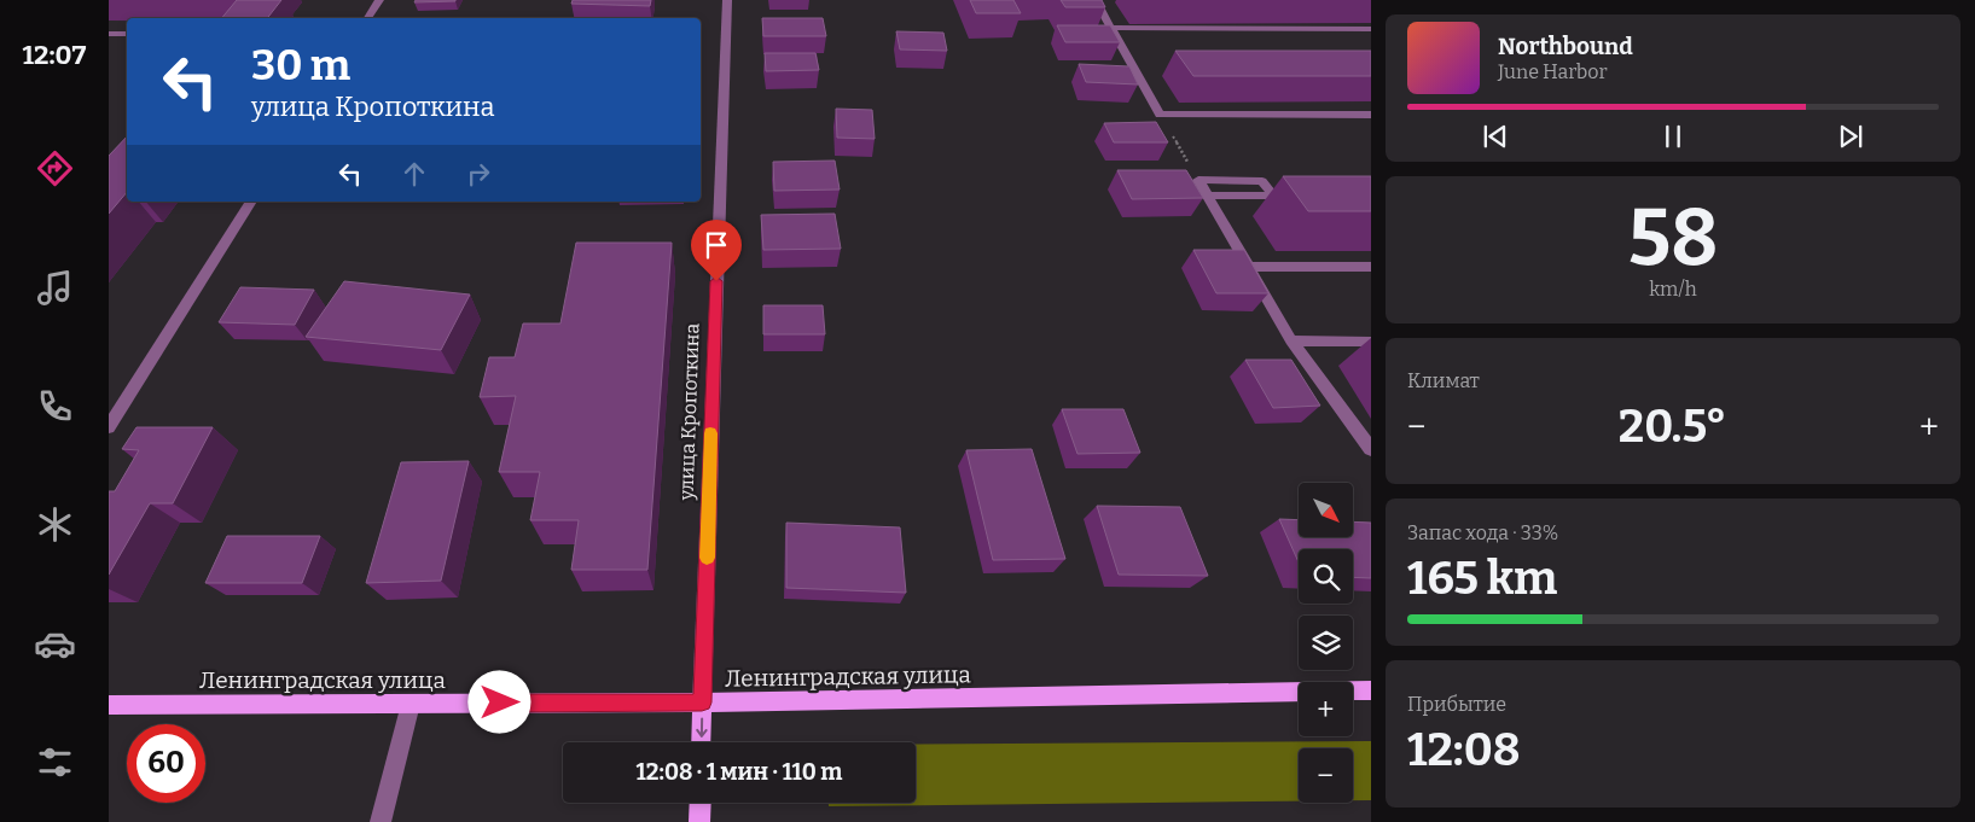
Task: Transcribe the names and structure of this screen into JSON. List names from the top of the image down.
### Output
{
  "streets": {
    "main road": ["улица Кропоткина", "Ленинградская улица"]
  },
  "crossings": [
    ["улица Кропоткина", "Ленинградская улица"]
  ],
  "north": "bottom right",
  "page": {
    "tabs": "12:07",
    "turn": ["30 m", "улица Кропоткина"],
    "song": ["Northbound", "June Harbor"],
    "tile": [
      ["58", "km/h"],
      "Климат",
      ["Запас хода · 33%", "165 km"],
      ["Прибытие", "12:08"]
    ],
    "heat": ["−", "20.5°", "+"],
    "map_buttons": ["+", "−"],
    "limit": "60",
    "trip": "12:08 · 1 мин · 110 m"
  }
}
